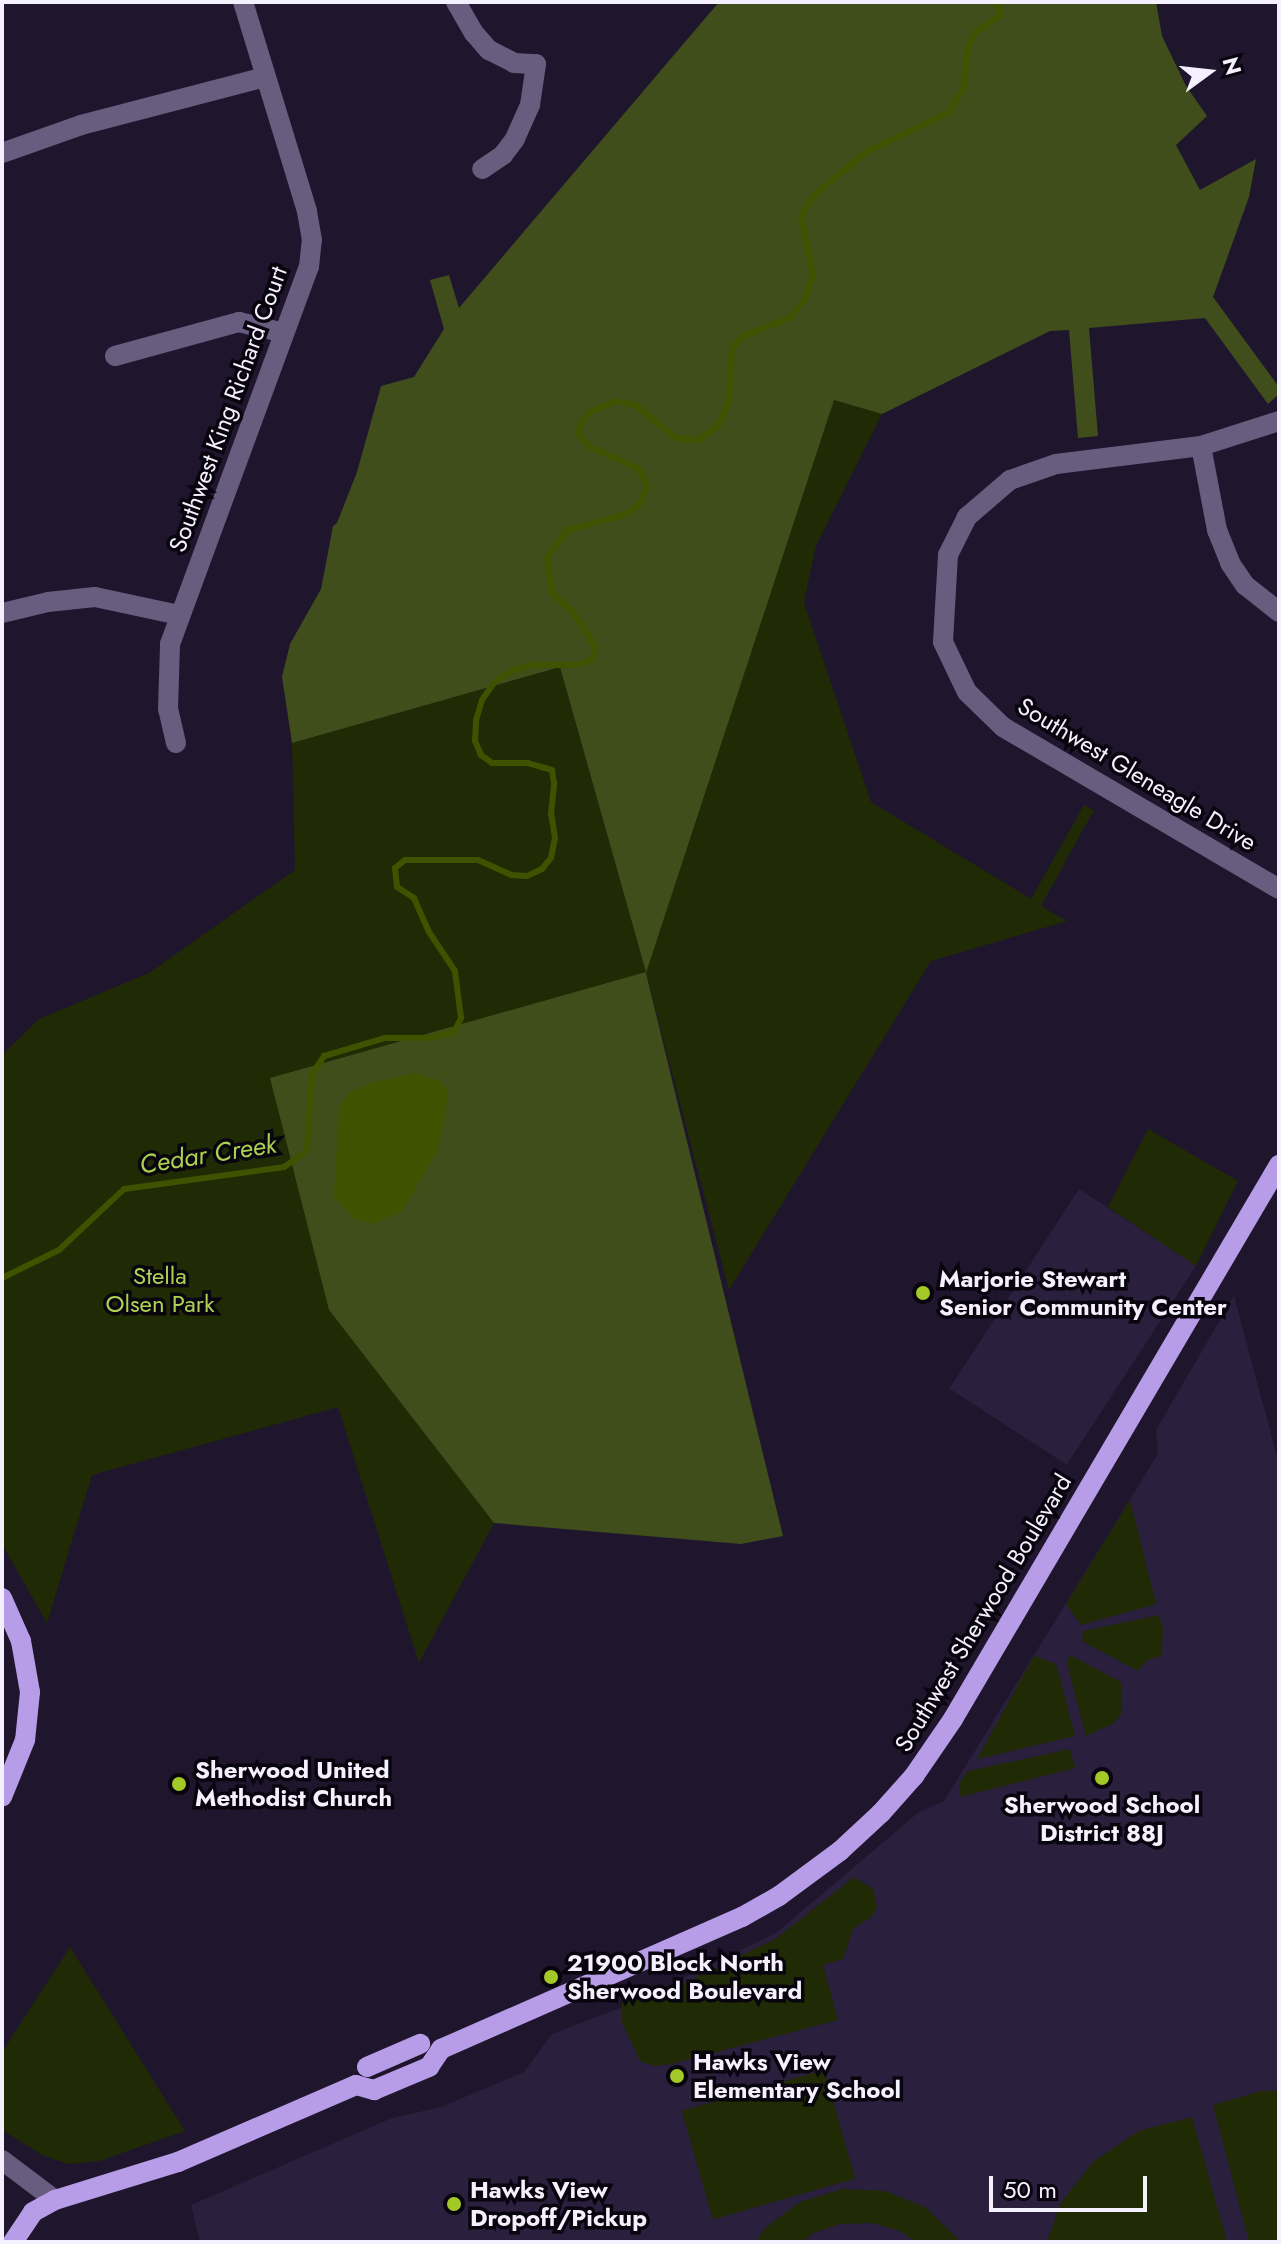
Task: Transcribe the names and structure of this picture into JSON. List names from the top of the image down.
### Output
{
  "streets": {
    "main road": ["Southwest Sherwood Boulevard"],
    "street": ["Southwest King Richard Court", "Southwest Gleneagle Drive"]
  },
  "water": ["Cedar Creek"],
  "parks": ["Stella Olsen Park"],
  "places": [
    "Marjorie Stewart Senior Community Center",
    "Sherwood School District 88J",
    "Sherwood United Methodist Church",
    "21900 Block North Sherwood Boulevard",
    "Hawks View Elementary School",
    "Hawks View Dropoff/Pickup"
  ],
  "scale_bar": "50 m",
  "north": "right"
}
